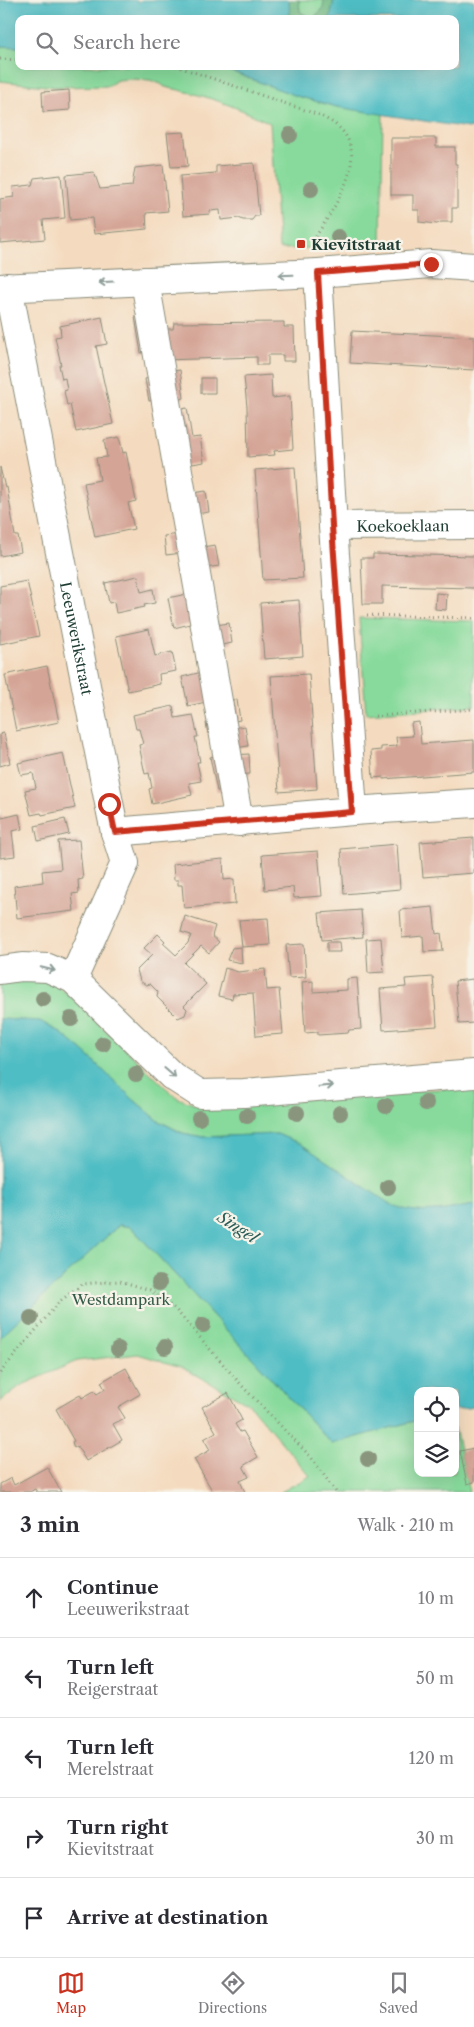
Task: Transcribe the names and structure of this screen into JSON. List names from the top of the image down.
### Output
{
  "streets": {
    "street": ["Koekoeklaan", "Leeuwerikstraat"]
  },
  "water": ["Singel"],
  "parks": ["Westdampark"],
  "places": {
    "transit": ["Kievitstraat"]
  },
  "page": {
    "search": "Search here",
    "heading": ["3 min", "Walk · 210 m"],
    "list": [
      ["Continue", "Leeuwerikstraat", "10 m"],
      ["Turn left", "Reigerstraat", "50 m"],
      ["Turn left", "Merelstraat", "120 m"],
      ["Turn right", "Kievitstraat", "30 m"],
      "Arrive at destination"
    ],
    "nav": ["Map", "Directions", "Saved"]
  }
}
